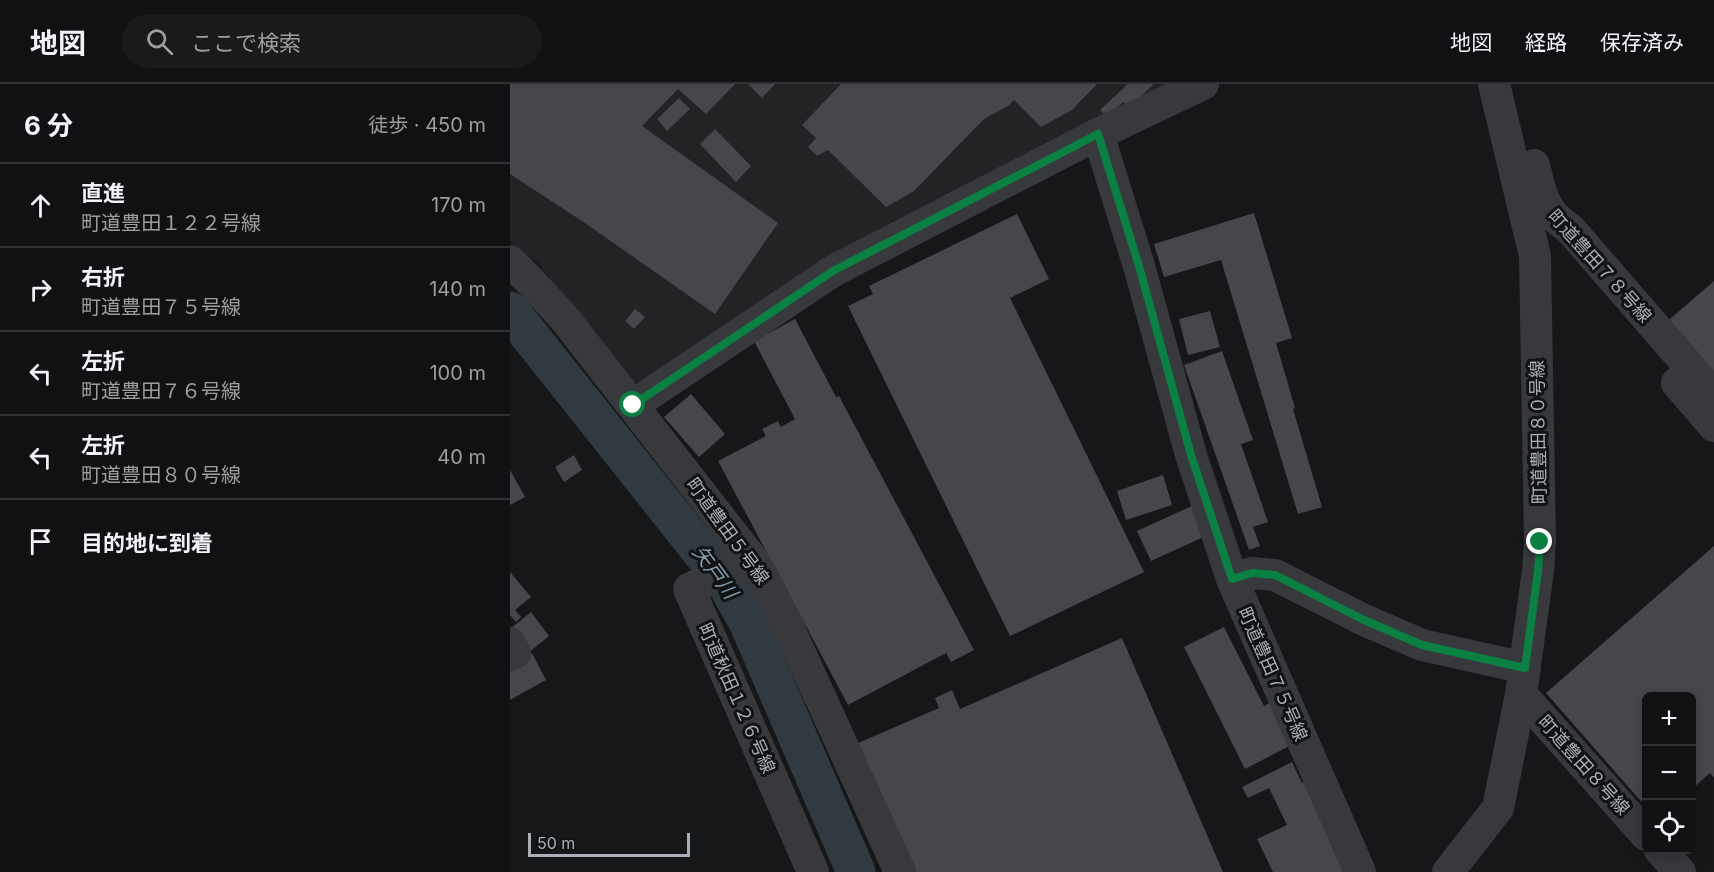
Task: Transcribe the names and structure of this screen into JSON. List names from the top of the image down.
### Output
{
  "streets": {
    "street": [
      "町道豊田７８号線",
      "町道豊田８０号線",
      "町道豊田５号線",
      "町道豊田７５号線",
      "町道秋田１２６号線",
      "町道豊田８号線"
    ]
  },
  "crossings": [
    ["町道豊田８０号線", "町道豊田８号線"],
    ["町道豊田５号線", "町道秋田１２６号線"]
  ],
  "water": ["矢戸川"],
  "scale_bar": "50 m",
  "page": {
    "header": "地図",
    "search": "ここで検索",
    "nav": ["地図", "経路", "保存済み"],
    "heading": ["6 分", "徒歩 · 450 m"],
    "list": [
      ["直進", "町道豊田１２２号線", "170 m"],
      ["右折", "町道豊田７５号線", "140 m"],
      ["左折", "町道豊田７６号線", "100 m"],
      ["左折", "町道豊田８０号線", "40 m"],
      "目的地に到着"
    ],
    "map_buttons": ["+", "−"],
    "scale": "50 m"
  }
}
